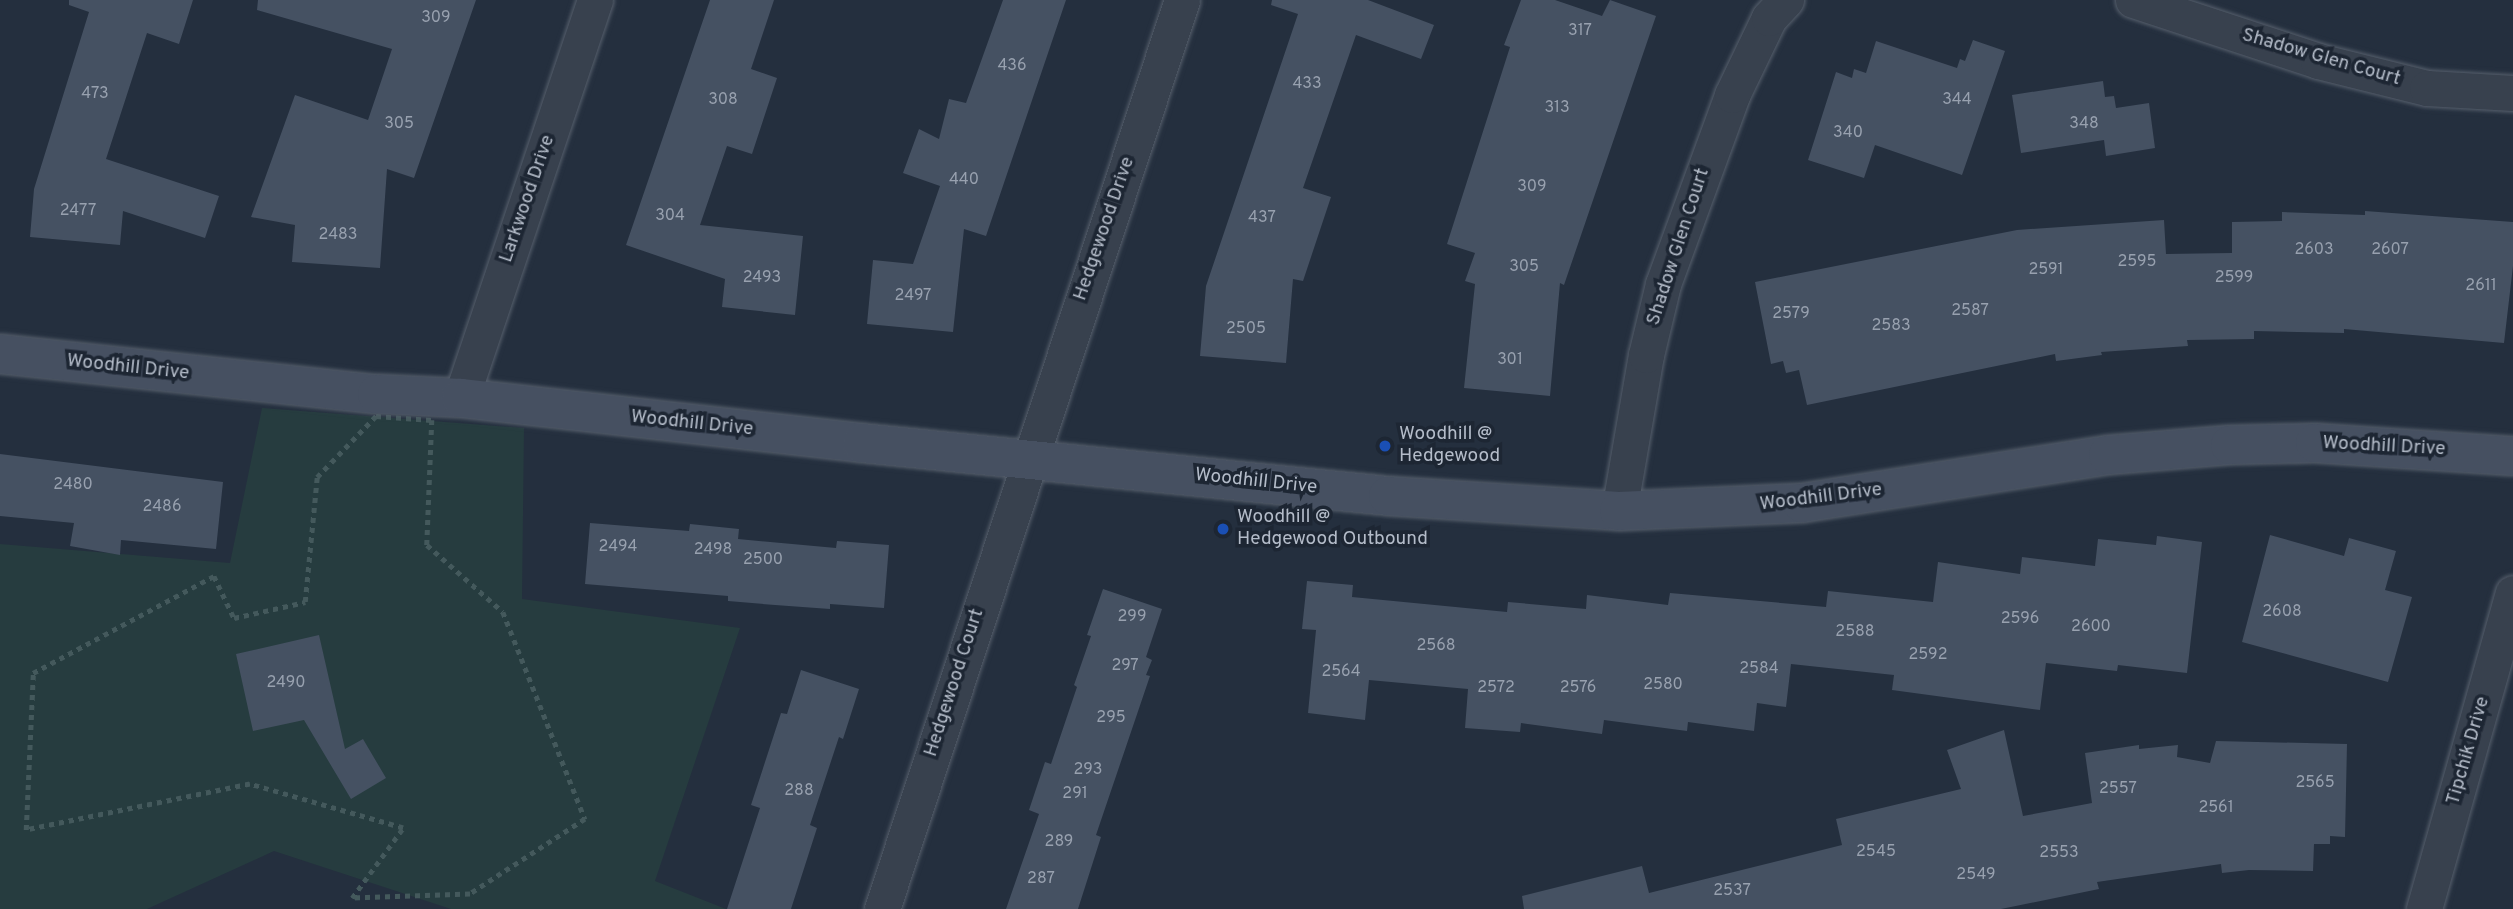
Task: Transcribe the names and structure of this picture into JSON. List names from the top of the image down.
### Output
{
  "streets": {
    "street": [
      "Shadow Glen Court",
      "Larkwood Drive",
      "Hedgewood Drive",
      "Woodhill Drive",
      "Hedgewood Court",
      "Tipchik Drive"
    ]
  },
  "crossings": [
    ["Shadow Glen Court", "Woodhill Drive"],
    ["Larkwood Drive", "Woodhill Drive"],
    ["Hedgewood Drive", "Woodhill Drive"],
    ["Hedgewood Drive", "Hedgewood Court"],
    ["Woodhill Drive", "Hedgewood Court"]
  ],
  "places": ["Woodhill @ Hedgewood", "Woodhill @ Hedgewood Outbound"],
  "house_numbers": [
    "309",
    "317",
    "436",
    "433",
    "473",
    "308",
    "344",
    "313",
    "305",
    "348",
    "340",
    "440",
    "309",
    "2477",
    "304",
    "437",
    "2483",
    "2603",
    "2607",
    "2595",
    "305",
    "2591",
    "2493",
    "2599",
    "2611",
    "2497",
    "2587",
    "2579",
    "2583",
    "2505",
    "301",
    "2480",
    "2486",
    "2494",
    "2498",
    "2500",
    "2608",
    "299",
    "2596",
    "2600",
    "2588",
    "2568",
    "2592",
    "297",
    "2584",
    "2564",
    "2490",
    "2580",
    "2572",
    "2576",
    "295",
    "293",
    "2565",
    "2557",
    "288",
    "291",
    "2561",
    "289",
    "2545",
    "2553",
    "2549",
    "287",
    "2537"
  ]
}
